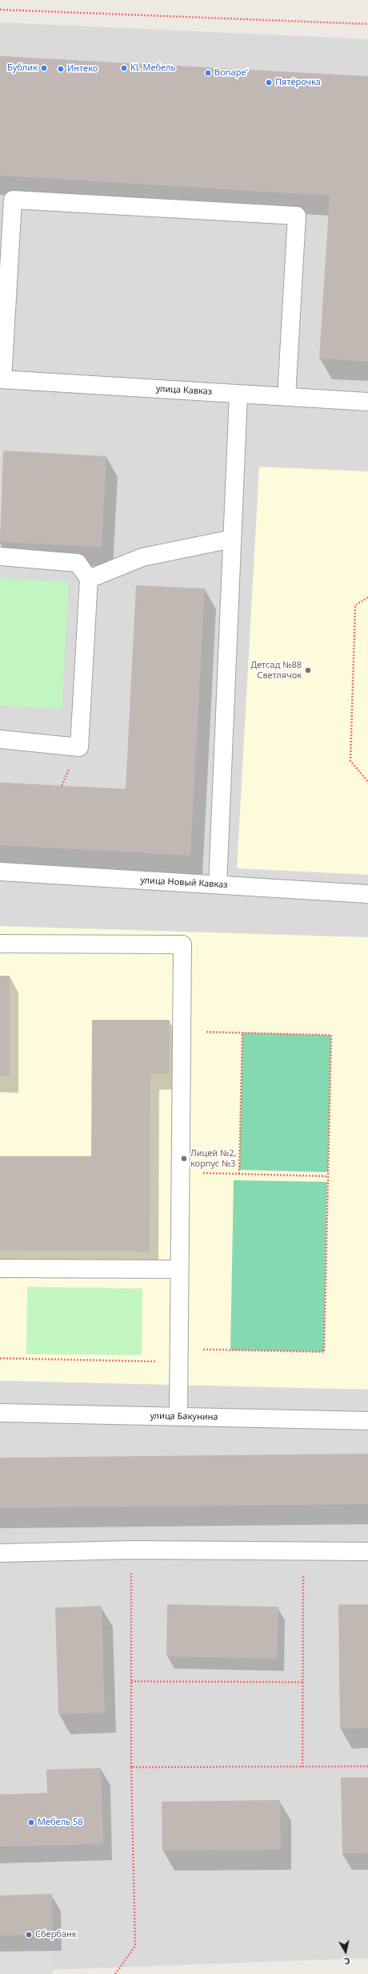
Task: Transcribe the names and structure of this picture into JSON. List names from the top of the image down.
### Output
{
  "streets": {
    "street": ["улица Кавказ", "улица Новый Кавказ", "улица Бакунина"]
  },
  "places": [
    "Бублик",
    "KL Мебель",
    "Интеко",
    "Bonape'",
    "Пятёрочка",
    "Детсад №88 Светлячок",
    "Лицей №2, корпус №3",
    "Мебель 58",
    "Сбербанк"
  ],
  "north": "bottom"
}
